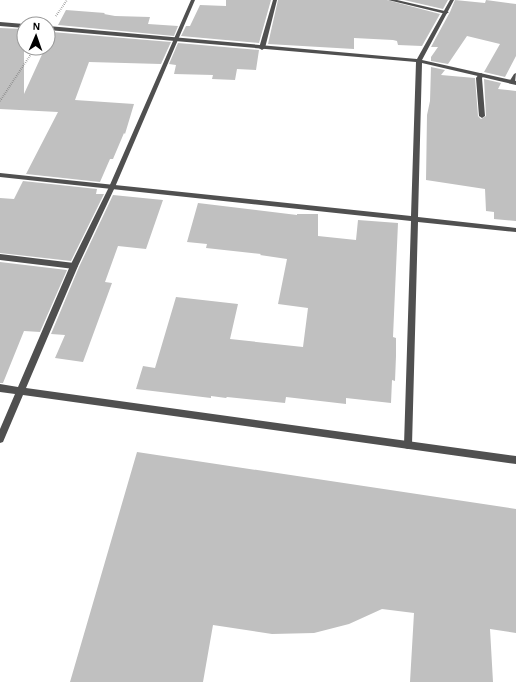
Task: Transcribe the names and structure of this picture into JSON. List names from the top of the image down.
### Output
{
  "north": "top"
}
